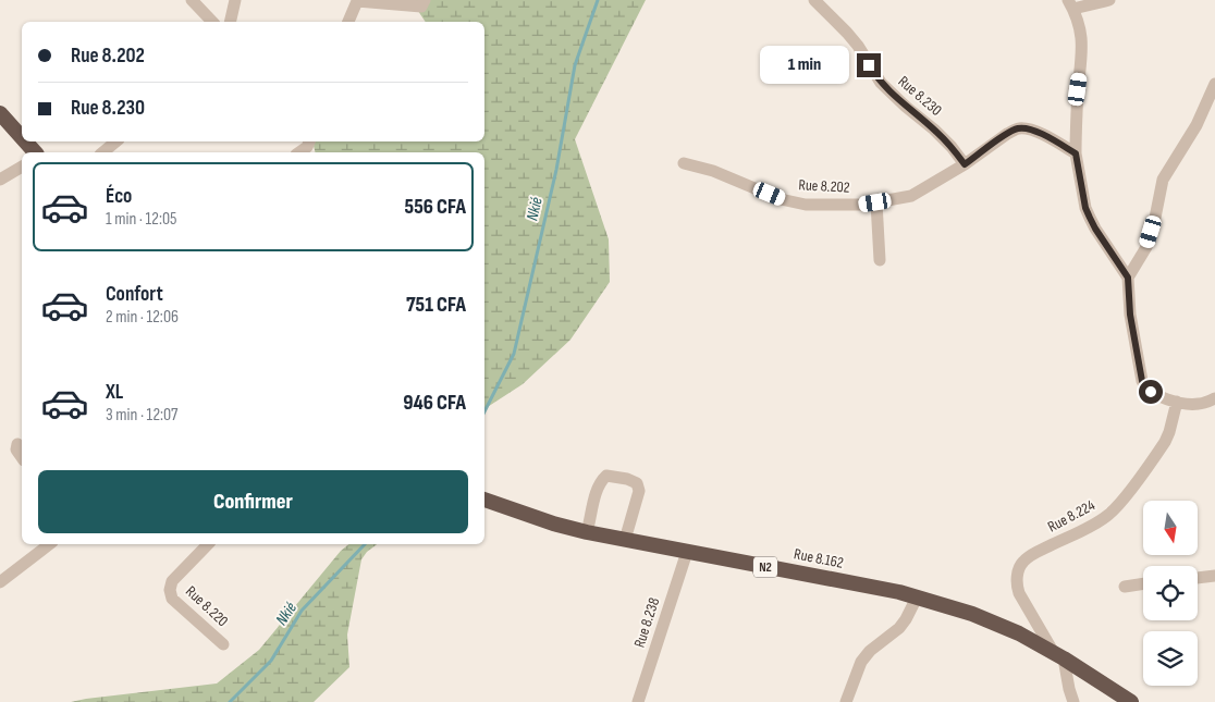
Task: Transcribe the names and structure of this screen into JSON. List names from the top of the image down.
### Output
{
  "streets": {
    "highway": ["Rue 8.162", "N2"],
    "street": [
      "Rue 8.230",
      "Rue 8.202",
      "Rue 8.224",
      "Rue 8.220",
      "Rue 8.238"
    ]
  },
  "crossings": [
    ["Rue 8.230", "Rue 8.202"],
    ["Rue 8.224", "Rue 8.162"],
    ["Rue 8.162", "Rue 8.238"]
  ],
  "water": ["Nkié"],
  "north": "bottom",
  "page": {
    "banner": ["Rue 8.202", "Rue 8.230"],
    "bubble": "1 min",
    "list": [
      {
        "name": "Éco",
        "note": "1 min · 12:05",
        "value": "556 CFA"
      },
      {
        "name": "Confort",
        "note": "2 min · 12:06",
        "value": "751 CFA"
      },
      {
        "name": "XL",
        "note": "3 min · 12:07",
        "value": "946 CFA"
      }
    ],
    "buttons": "Confirmer"
  }
}
